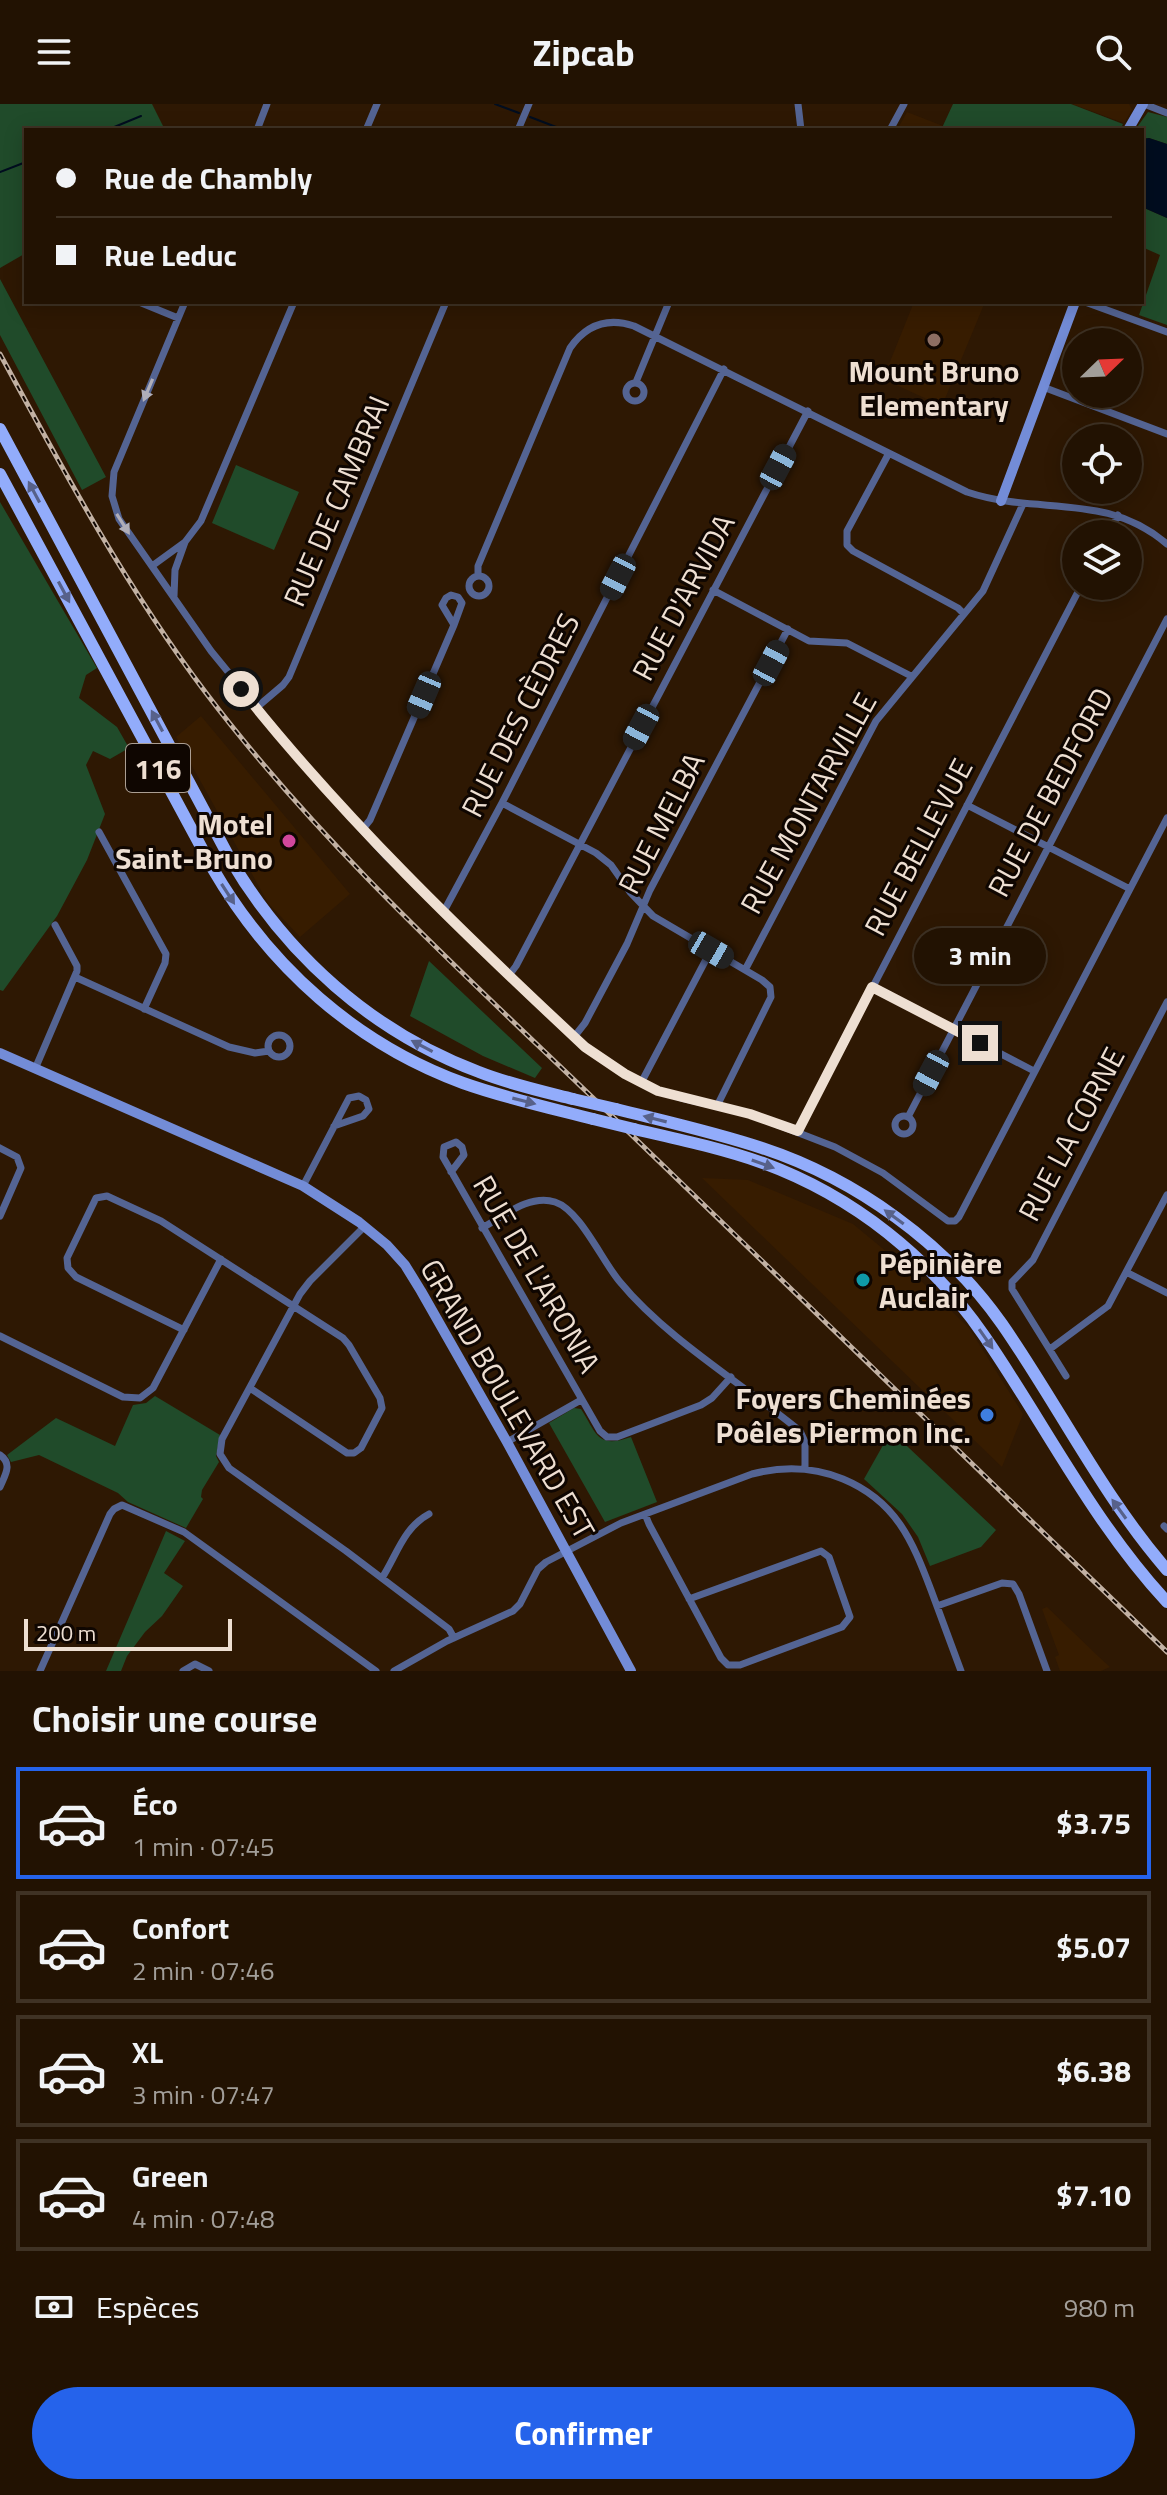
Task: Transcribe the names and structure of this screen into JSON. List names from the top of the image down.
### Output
{
  "streets": {
    "main road": ["116"],
    "street": [
      "RUE DE CAMBRAI",
      "RUE D'ARVIDA",
      "RUE DES CÈDRES",
      "RUE DE BEDFORD",
      "RUE MONTARVILLE",
      "RUE MELBA",
      "RUE BELLEVUE",
      "RUE LA CORNE",
      "RUE DE L'ARONIA",
      "GRAND BOULEVARD EST"
    ]
  },
  "crossings": [
    ["RUE DE L'ARONIA", "GRAND BOULEVARD EST"]
  ],
  "places": [
    "Mount Bruno Elementary",
    "Motel Saint-Bruno",
    "Pépinière Auclair",
    "Foyers Cheminées Poêles Piermon Inc."
  ],
  "scale_bar": "200 m",
  "north": "top right",
  "page": {
    "header": "Zipcab",
    "banner": ["Rue de Chambly", "Rue Leduc"],
    "bubble": "3 min",
    "scale": "200 m",
    "heading": "Choisir une course",
    "list": [
      {
        "name": "Éco",
        "note": "1 min · 07:45",
        "value": "$3.75"
      },
      {
        "name": "Confort",
        "note": "2 min · 07:46",
        "value": "$5.07"
      },
      {
        "name": "XL",
        "note": "3 min · 07:47",
        "value": "$6.38"
      },
      {
        "name": "Green",
        "note": "4 min · 07:48",
        "value": "$7.10"
      }
    ],
    "pay": ["Espèces", "980 m"],
    "buttons": "Confirmer"
  }
}
